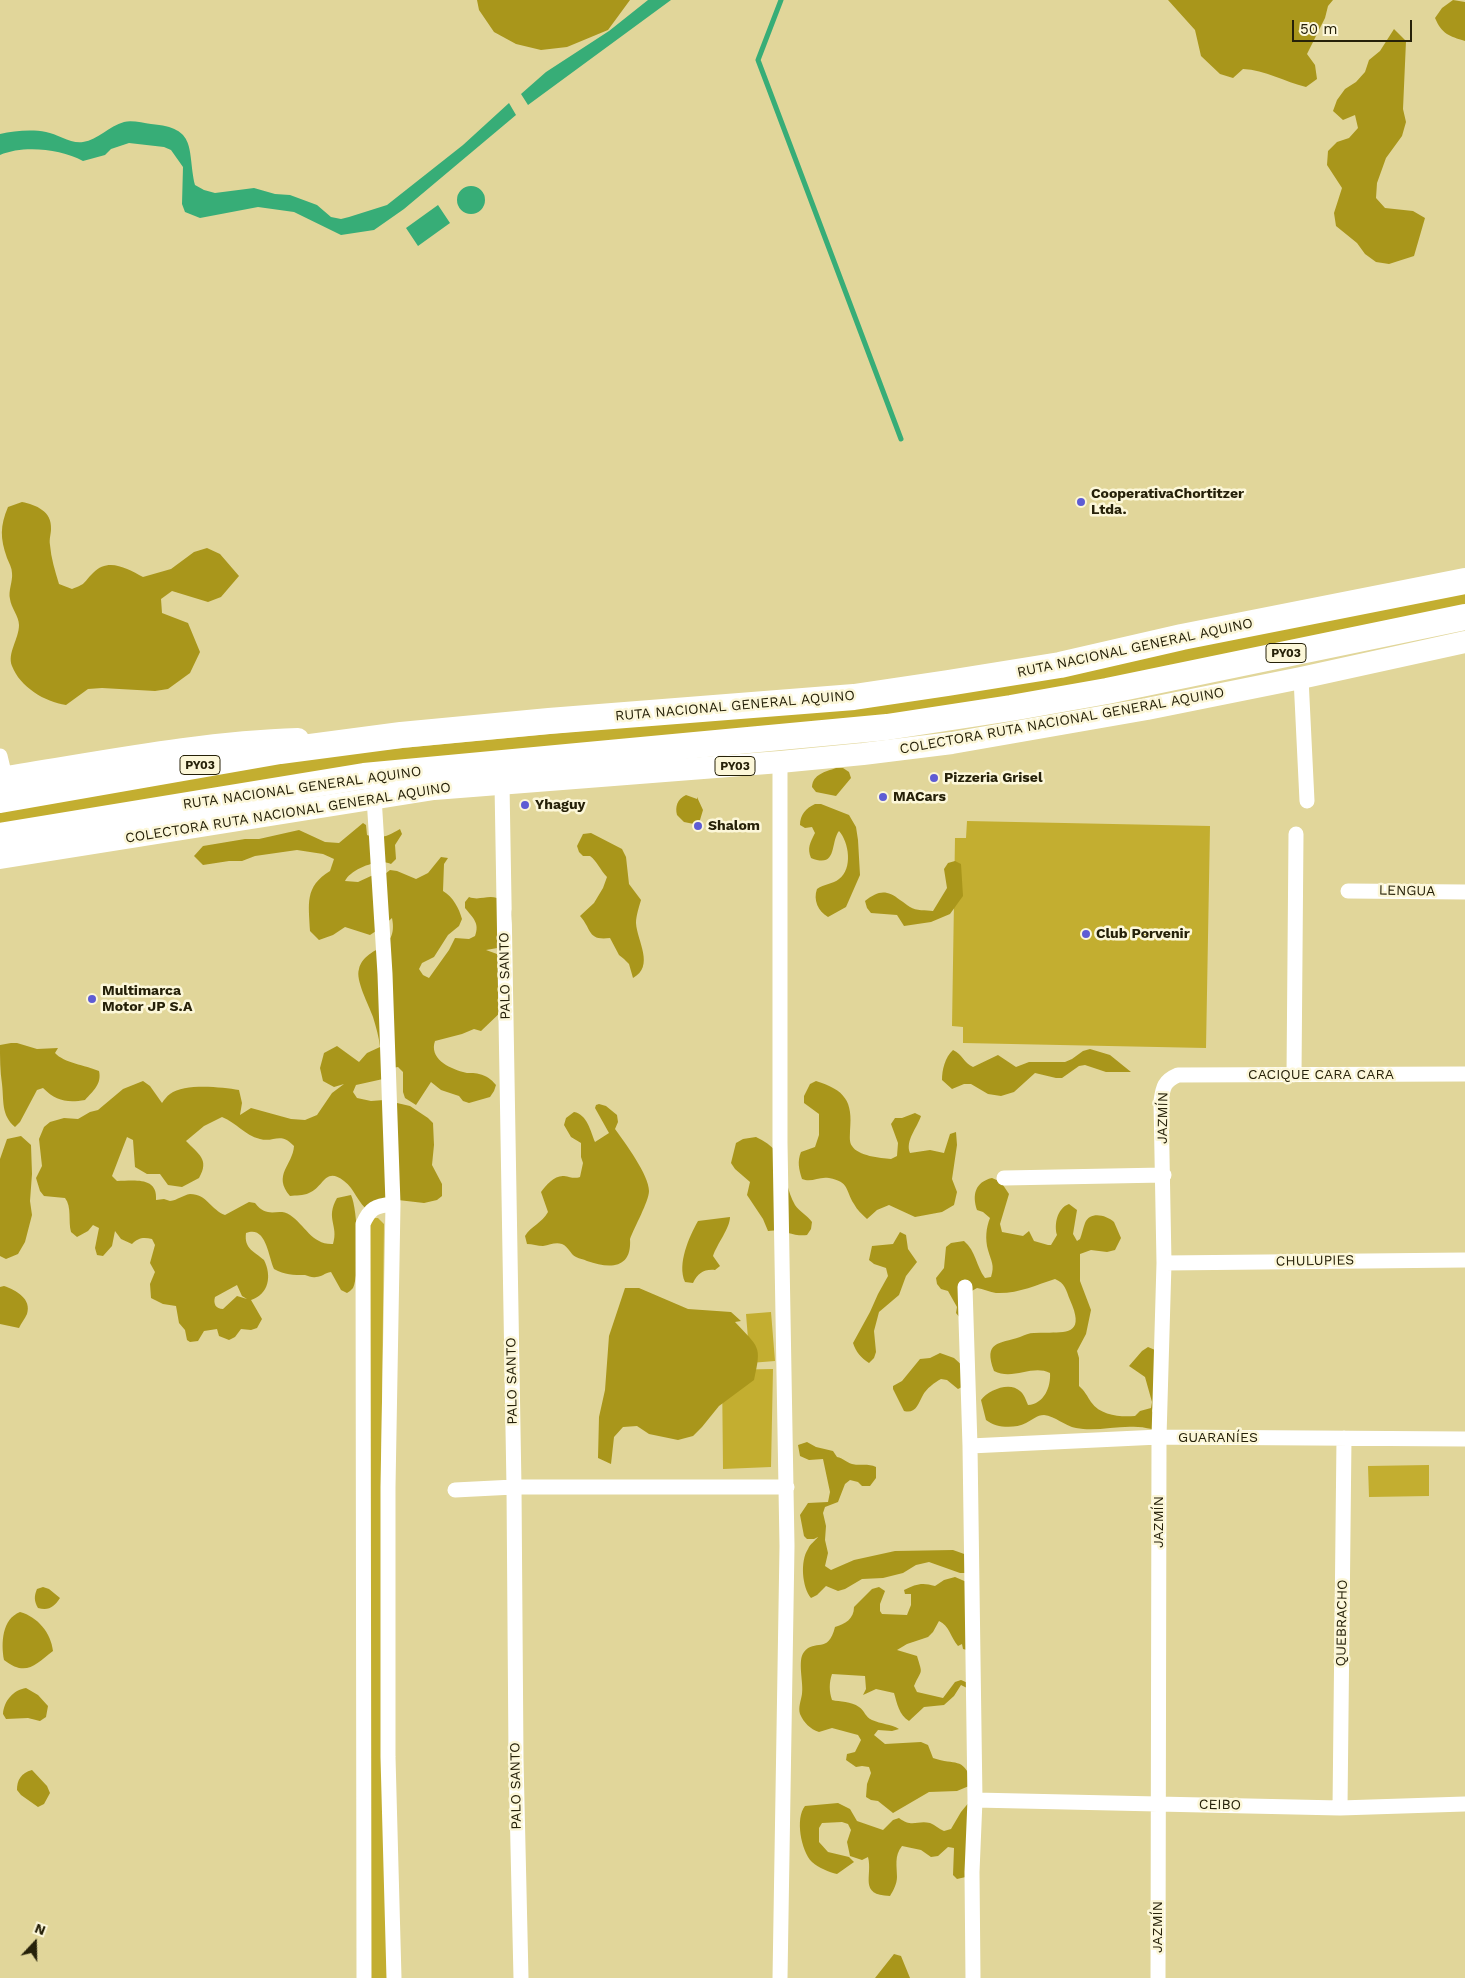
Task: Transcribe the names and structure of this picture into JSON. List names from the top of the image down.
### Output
{
  "streets": {
    "highway": ["RUTA NACIONAL GENERAL AQUINO", "PY03"],
    "main road": ["COLECTORA RUTA NACIONAL GENERAL AQUINO"],
    "street": [
      "LENGUA",
      "PALO SANTO",
      "CACIQUE CARA CARA",
      "JAZMÍN",
      "CHULUPIES",
      "GUARANÍES",
      "QUEBRACHO",
      "CEIBO"
    ]
  },
  "crossings": [
    ["COLECTORA RUTA NACIONAL GENERAL AQUINO", "PALO SANTO"],
    ["CACIQUE CARA CARA", "JAZMÍN"],
    ["JAZMÍN", "CHULUPIES"],
    ["JAZMÍN", "GUARANÍES"],
    ["JAZMÍN", "CEIBO"],
    ["GUARANÍES", "QUEBRACHO"],
    ["QUEBRACHO", "CEIBO"]
  ],
  "places": [
    "CooperativaChortitzer Ltda.",
    "Pizzeria Grisel",
    "MACars",
    "Yhaguy",
    "Shalom",
    "Club Porvenir",
    "Multimarca Motor JP S.A"
  ],
  "scale_bar": "50 m",
  "north": "top"
}
